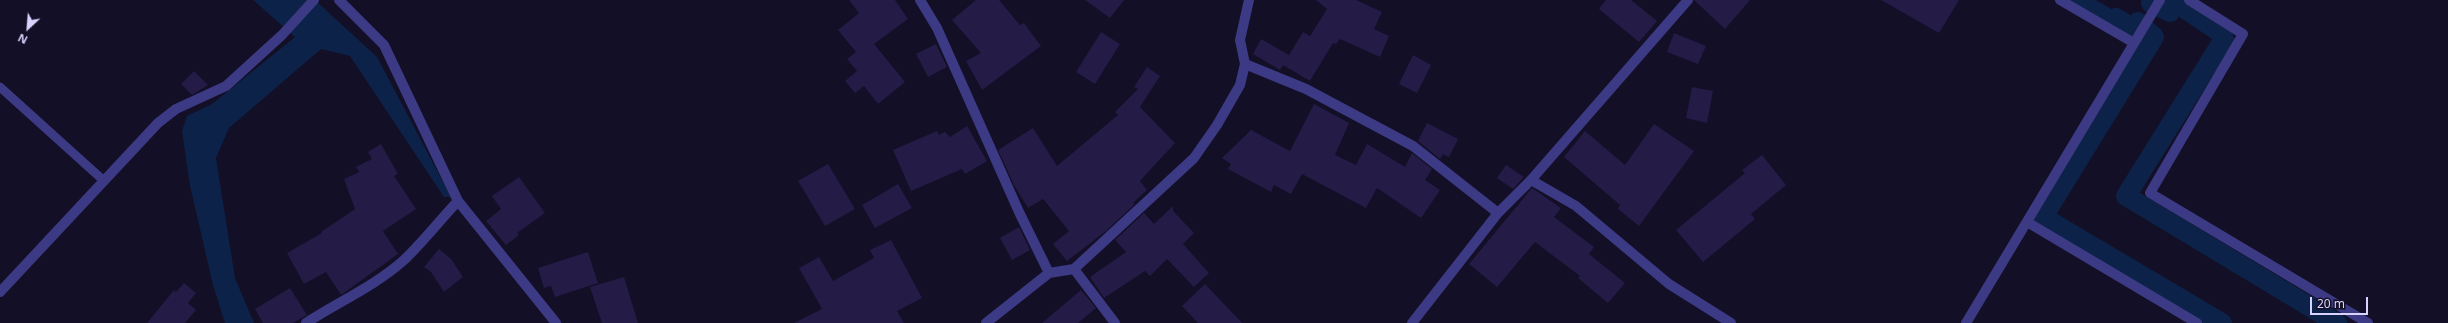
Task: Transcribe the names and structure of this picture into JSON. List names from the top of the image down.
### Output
{
  "scale_bar": "20 m",
  "north": "bottom left"
}
